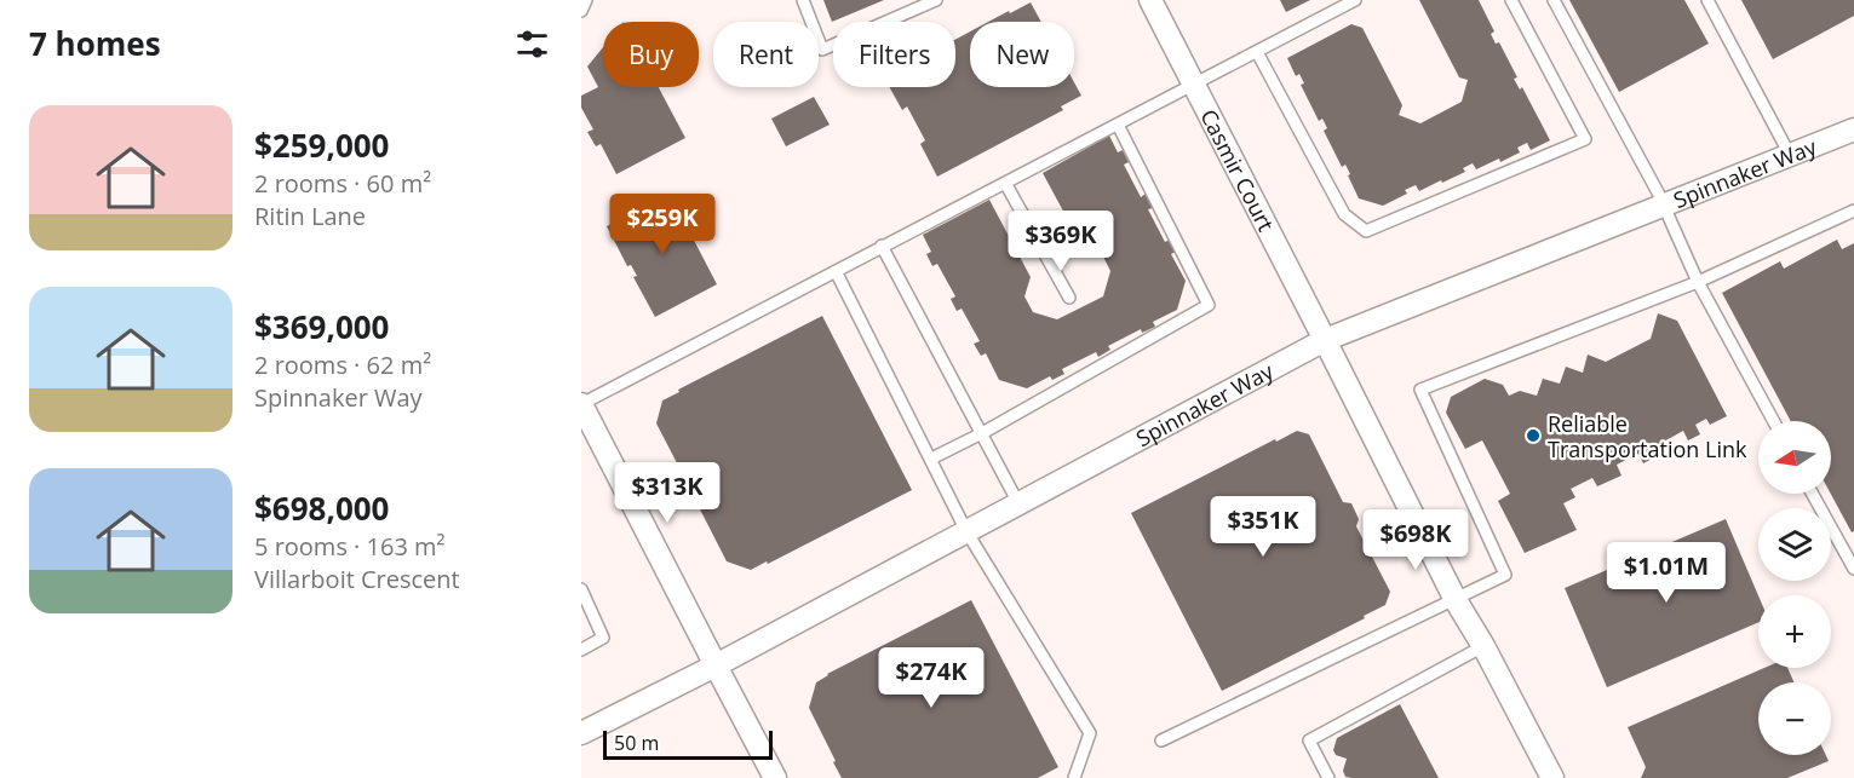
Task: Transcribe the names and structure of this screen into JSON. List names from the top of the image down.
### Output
{
  "streets": {
    "street": ["Casmir Court", "Spinnaker Way"]
  },
  "crossings": [
    ["Casmir Court", "Spinnaker Way"]
  ],
  "places": ["Reliable Transportation Link"],
  "scale_bar": "50 m",
  "north": "left",
  "page": {
    "heading": "7 homes",
    "chip": [
      "Buy",
      "Rent",
      "Filters",
      "New"
    ],
    "list": [
      {
        "name": "$259,000",
        "note": "2 rooms · 60 m² · Ritin Lane"
      },
      {
        "name": "$369,000",
        "note": "2 rooms · 62 m² · Spinnaker Way"
      },
      {
        "name": "$698,000",
        "note": "5 rooms · 163 m² · Villarboit Crescent"
      }
    ],
    "price": [
      "$259K",
      "$369K",
      "$313K",
      "$351K",
      "$698K",
      "$1.01M",
      "$274K"
    ],
    "map_buttons": ["+", "−"],
    "scale": "50 m"
  }
}
